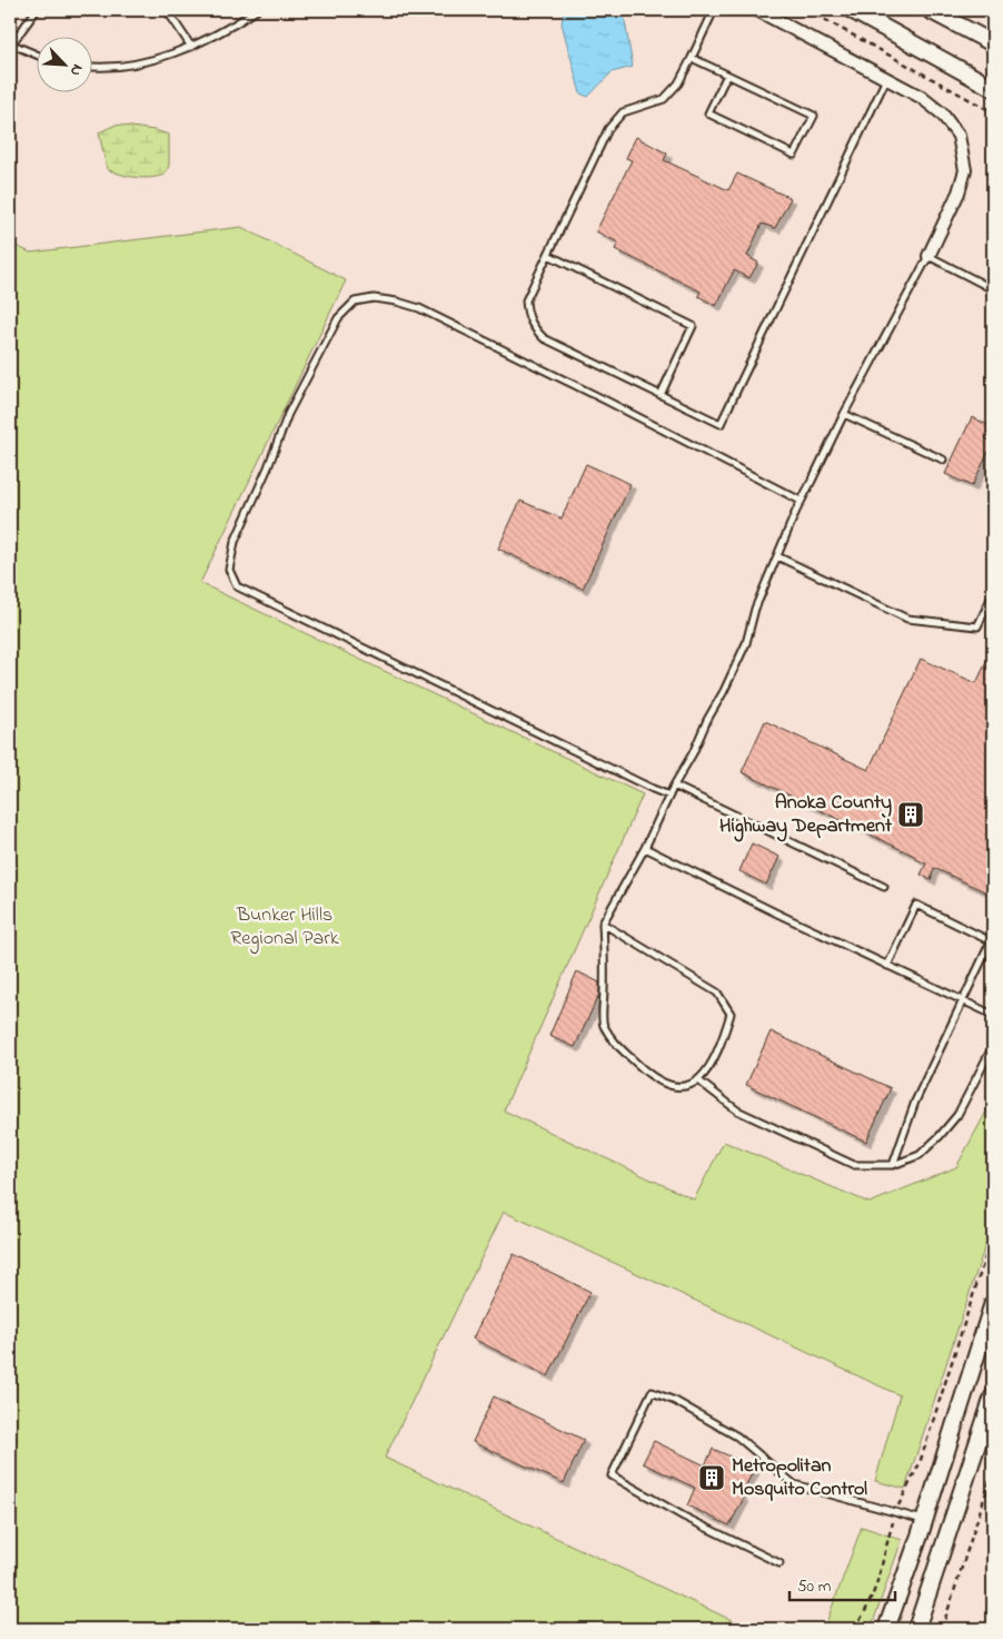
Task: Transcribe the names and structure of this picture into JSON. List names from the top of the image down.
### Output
{
  "parks": ["Bunker Hills Regional Park"],
  "places": {
    "building": ["Anoka County Highway Department", "Metropolitan Mosquito Control"]
  },
  "scale_bar": "50 m",
  "north": "bottom right"
}
